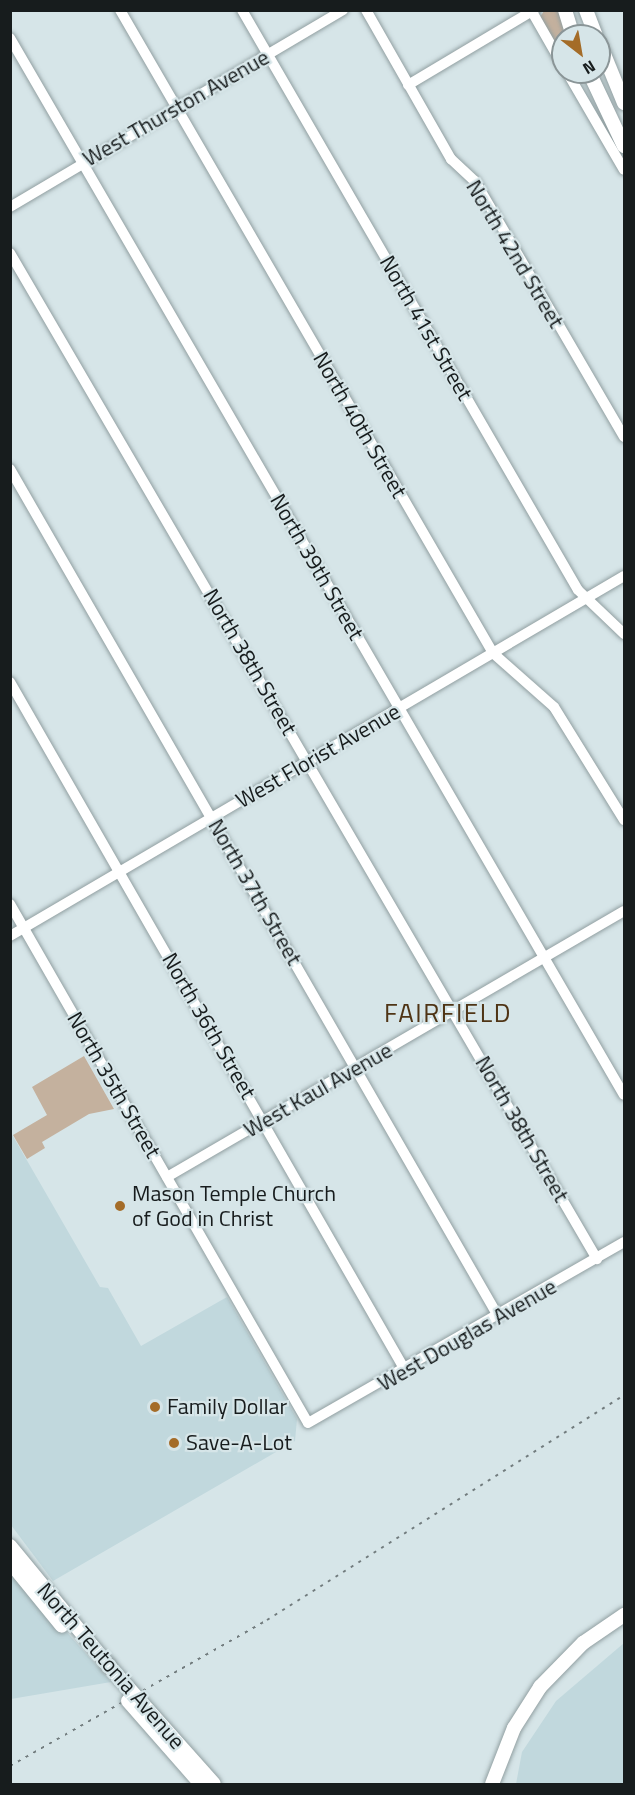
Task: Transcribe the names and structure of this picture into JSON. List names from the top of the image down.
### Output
{
  "streets": {
    "main road": ["North Teutonia Avenue"],
    "street": [
      "West Thurston Avenue",
      "North 42nd Street",
      "North 41st Street",
      "North 40th Street",
      "North 39th Street",
      "North 38th Street",
      "West Florist Avenue",
      "North 37th Street",
      "North 36th Street",
      "North 35th Street",
      "West Kaul Avenue",
      "West Douglas Avenue"
    ]
  },
  "crossings": [
    ["West Thurston Avenue", "North 41st Street"],
    ["West Thurston Avenue", "North 40th Street"],
    ["West Thurston Avenue", "North 39th Street"],
    ["North 41st Street", "West Florist Avenue"],
    ["North 40th Street", "West Florist Avenue"],
    ["North 39th Street", "West Florist Avenue"],
    ["North 39th Street", "West Kaul Avenue"],
    ["North 38th Street", "West Florist Avenue"],
    ["North 38th Street", "West Kaul Avenue"],
    ["North 38th Street", "West Douglas Avenue"],
    ["West Florist Avenue", "North 37th Street"],
    ["West Florist Avenue", "North 36th Street"],
    ["West Florist Avenue", "North 35th Street"],
    ["North 37th Street", "West Kaul Avenue"],
    ["North 37th Street", "West Douglas Avenue"],
    ["North 36th Street", "West Kaul Avenue"],
    ["North 36th Street", "West Douglas Avenue"],
    ["North 35th Street", "West Kaul Avenue"],
    ["North 35th Street", "West Douglas Avenue"]
  ],
  "districts": ["FAIRFIELD"],
  "places": ["Mason Temple Church of God in Christ", "Family Dollar", "Save-A-Lot"],
  "north": "bottom right"
}
